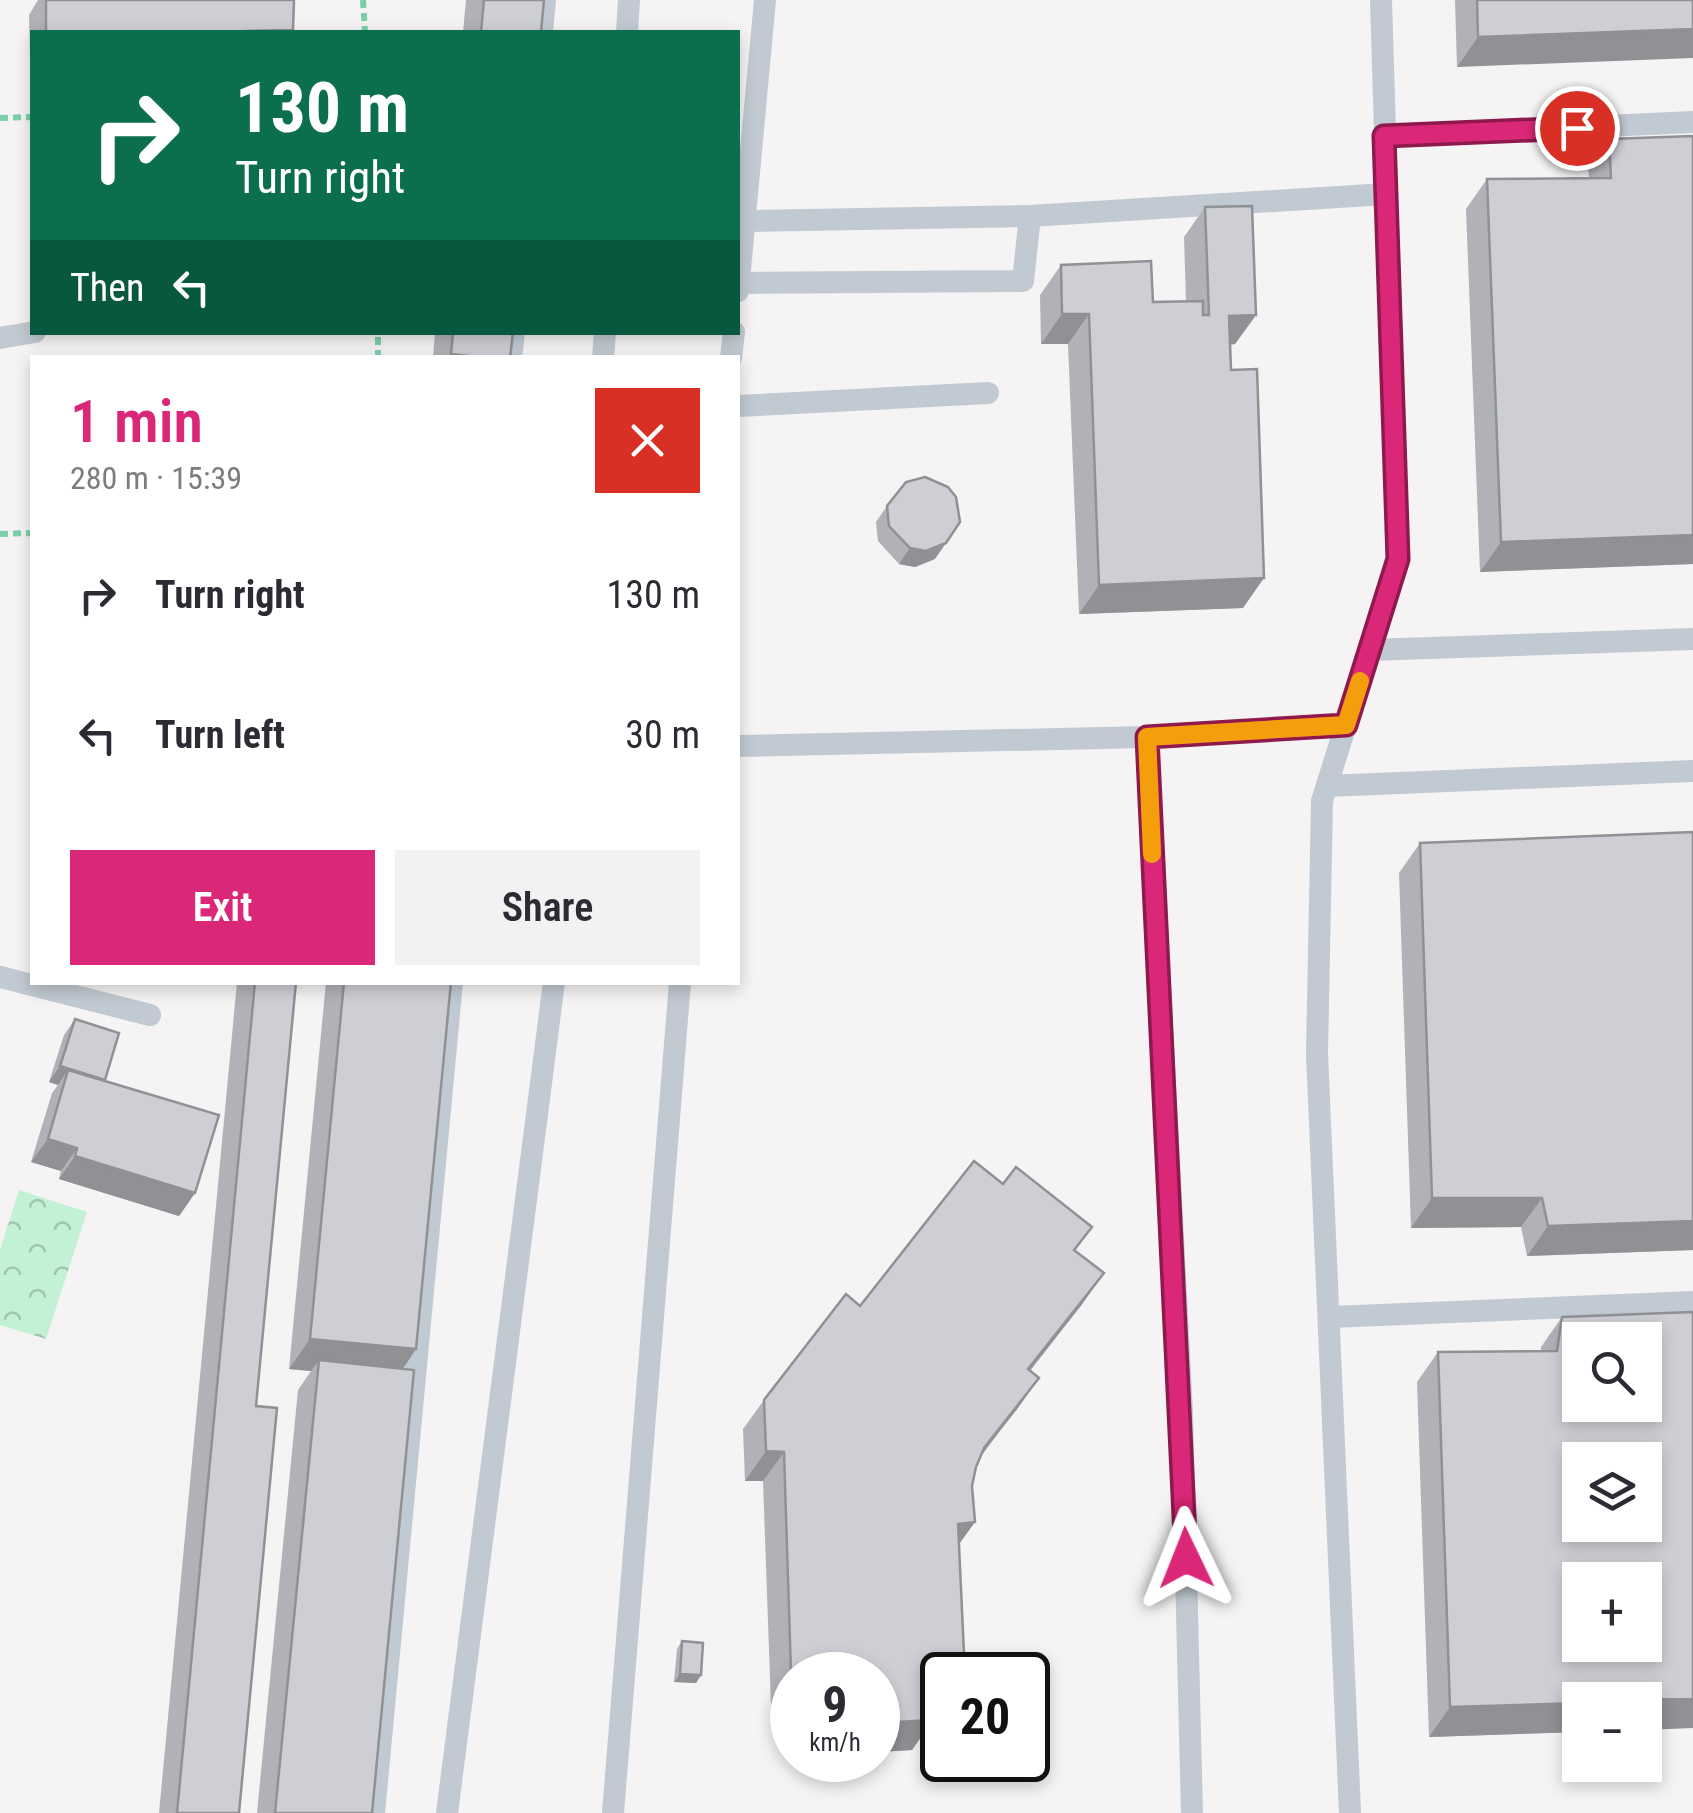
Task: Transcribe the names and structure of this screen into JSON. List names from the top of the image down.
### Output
{
  "page": {
    "turn": ["130 m", "Turn right"],
    "then": "Then",
    "heading": ["1 min", "280 m · 15:39"],
    "list": [
      {
        "name": "Turn right",
        "value": "130 m"
      },
      {
        "name": "Turn left",
        "value": "30 m"
      }
    ],
    "buttons": ["Exit", "Share"],
    "map_buttons": ["+", "−"],
    "speed": "9 km/h",
    "limit": "20"
  }
}
